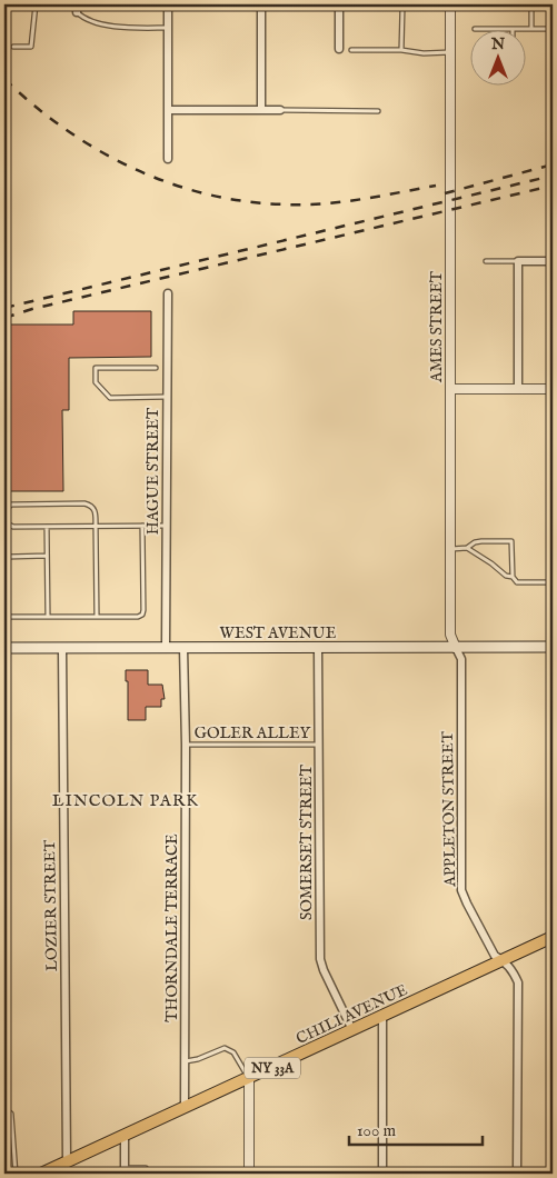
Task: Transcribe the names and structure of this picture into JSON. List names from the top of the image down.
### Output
{
  "streets": {
    "main road": ["WEST AVENUE", "CHILI AVENUE", "NY 33A"],
    "street": [
      "AMES STREET",
      "HAGUE STREET",
      "APPLETON STREET",
      "SOMERSET STREET",
      "LOZIER STREET",
      "THORNDALE TERRACE"
    ],
    "lane": ["GOLER ALLEY"]
  },
  "crossings": [
    ["AMES STREET", "WEST AVENUE"],
    ["AMES STREET", "APPLETON STREET"],
    ["HAGUE STREET", "WEST AVENUE"],
    ["WEST AVENUE", "APPLETON STREET"],
    ["WEST AVENUE", "SOMERSET STREET"],
    ["WEST AVENUE", "LOZIER STREET"],
    ["WEST AVENUE", "THORNDALE TERRACE"],
    ["GOLER ALLEY", "SOMERSET STREET"],
    ["GOLER ALLEY", "THORNDALE TERRACE"],
    ["APPLETON STREET", "CHILI AVENUE"],
    ["SOMERSET STREET", "CHILI AVENUE"],
    ["LOZIER STREET", "CHILI AVENUE"],
    ["THORNDALE TERRACE", "CHILI AVENUE"]
  ],
  "districts": ["LINCOLN PARK"],
  "scale_bar": "100 m",
  "north": "top"
}
